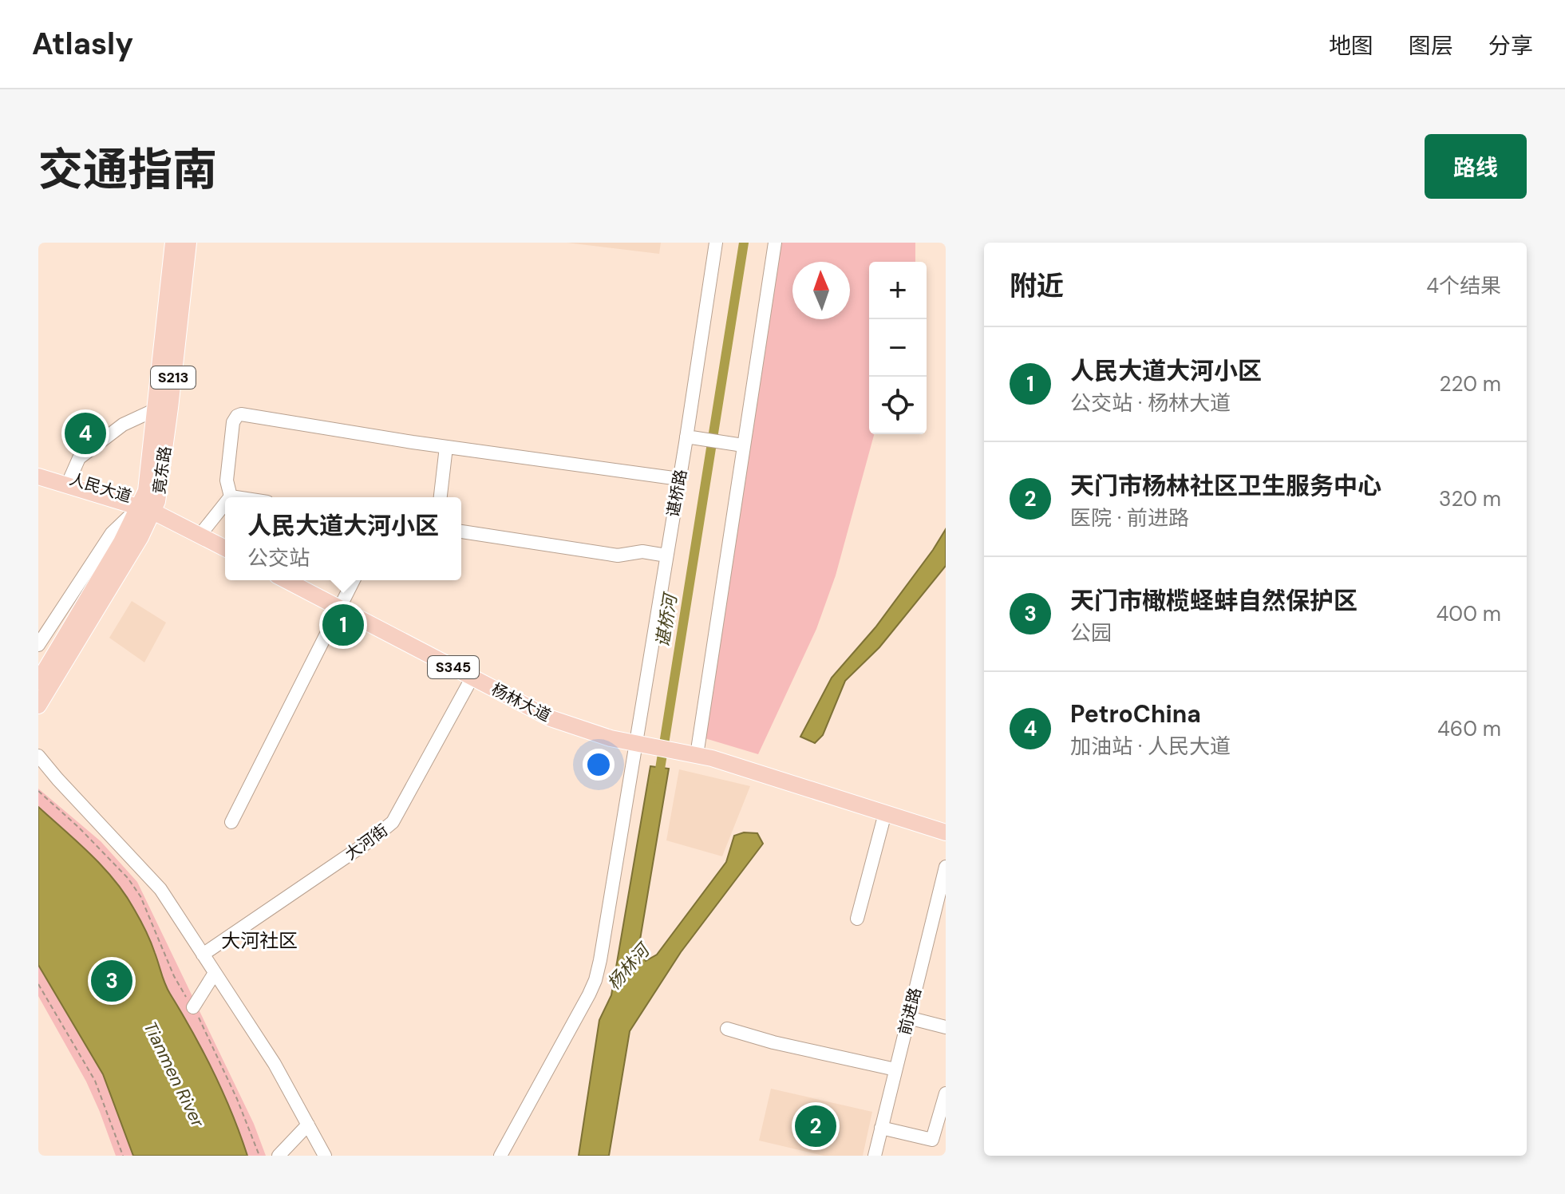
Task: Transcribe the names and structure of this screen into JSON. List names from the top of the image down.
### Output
{
  "streets": {
    "main road": [
      "S213",
      "竟东路",
      "人民大道",
      "S345",
      "杨林大道"
    ],
    "street": ["谌桥路", "大河街", "前进路"]
  },
  "crossings": [
    ["竟东路", "人民大道"],
    ["谌桥路", "S345"],
    ["谌桥路", "杨林大道"],
    ["S345", "杨林大道"],
    ["杨林大道", "大河街"]
  ],
  "districts": ["大河社区"],
  "water": ["谌桥河", "杨林河", "Tianmen River"],
  "north": "top",
  "page": {
    "header": "Atlasly",
    "nav": ["地图", "图层", "分享"],
    "title": "交通指南",
    "buttons": "路线",
    "heading": ["附近", "4个结果"],
    "map_buttons": ["+", "−"],
    "list": [
      {
        "mark": "1",
        "name": "人民大道大河小区",
        "note": "公交站 · 杨林大道",
        "value": "220 m"
      },
      {
        "mark": "2",
        "name": "天门市杨林社区卫生服务中心",
        "note": "医院 · 前进路",
        "value": "320 m"
      },
      {
        "mark": "3",
        "name": "天门市橄榄蛏蚌自然保护区",
        "note": "公园",
        "value": "400 m"
      },
      {
        "mark": "4",
        "name": "PetroChina",
        "note": "加油站 · 人民大道",
        "value": "460 m"
      }
    ],
    "pins": [
      "4",
      "1",
      "3",
      "2"
    ],
    "popup": ["人民大道大河小区", "公交站"]
  }
}
